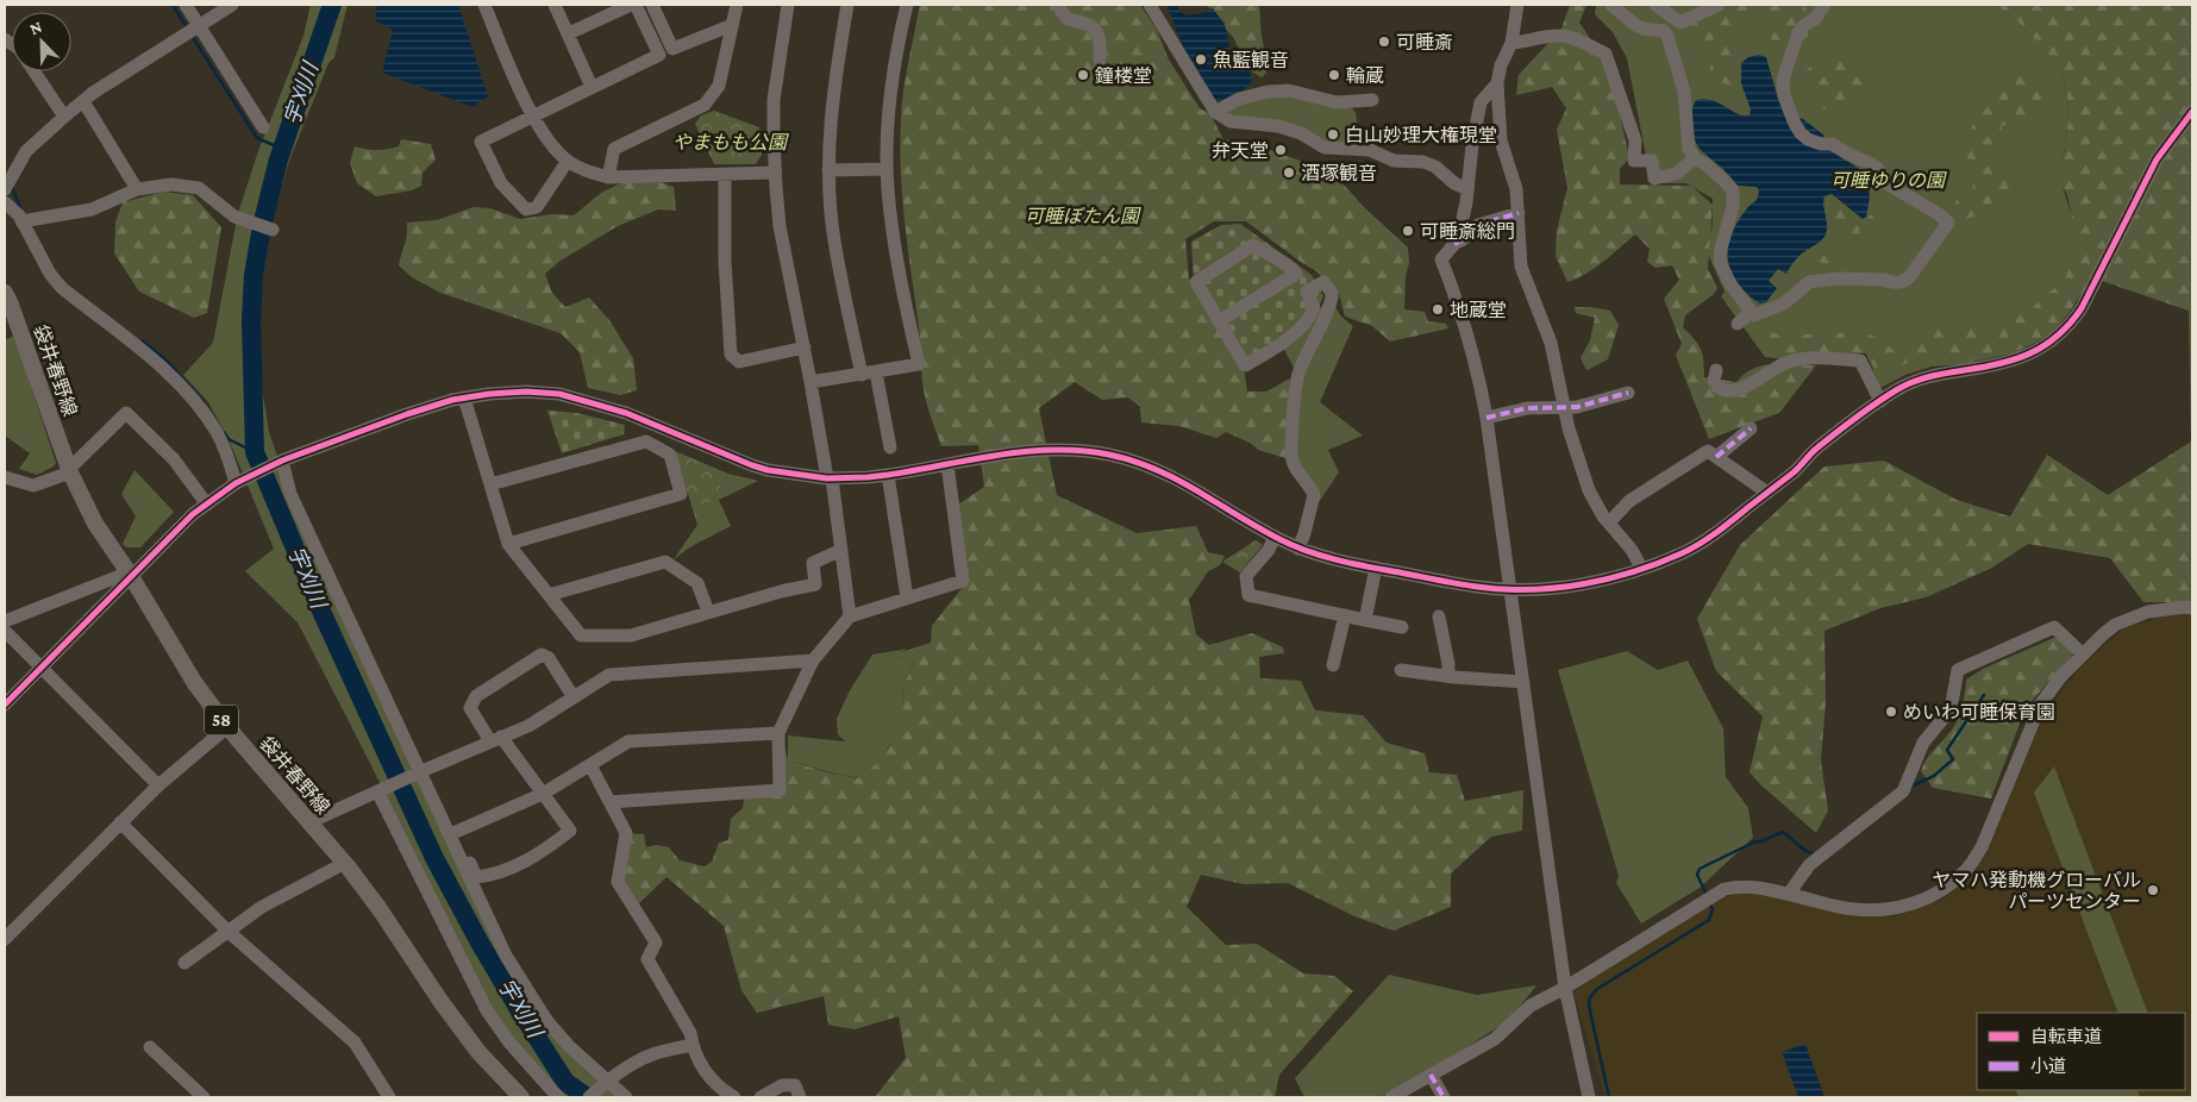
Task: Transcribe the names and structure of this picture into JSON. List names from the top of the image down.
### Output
{
  "streets": {
    "main road": ["袋井春野線", "58"]
  },
  "water": ["宇刈川"],
  "parks": ["やまもも公園", "可睡ゆりの園", "可睡ぼたん園"],
  "places": [
    "可睡斎",
    "魚藍観音",
    "鐘楼堂",
    "輪蔵",
    "白山妙理大権現堂",
    "弁天堂",
    "酒塚観音",
    "可睡斎総門",
    "地蔵堂",
    "めいわ可睡保育園",
    "ヤマハ発動機グローバル パーツセンター"
  ],
  "legend": ["自転車道", "小道"],
  "north": "top left"
}
